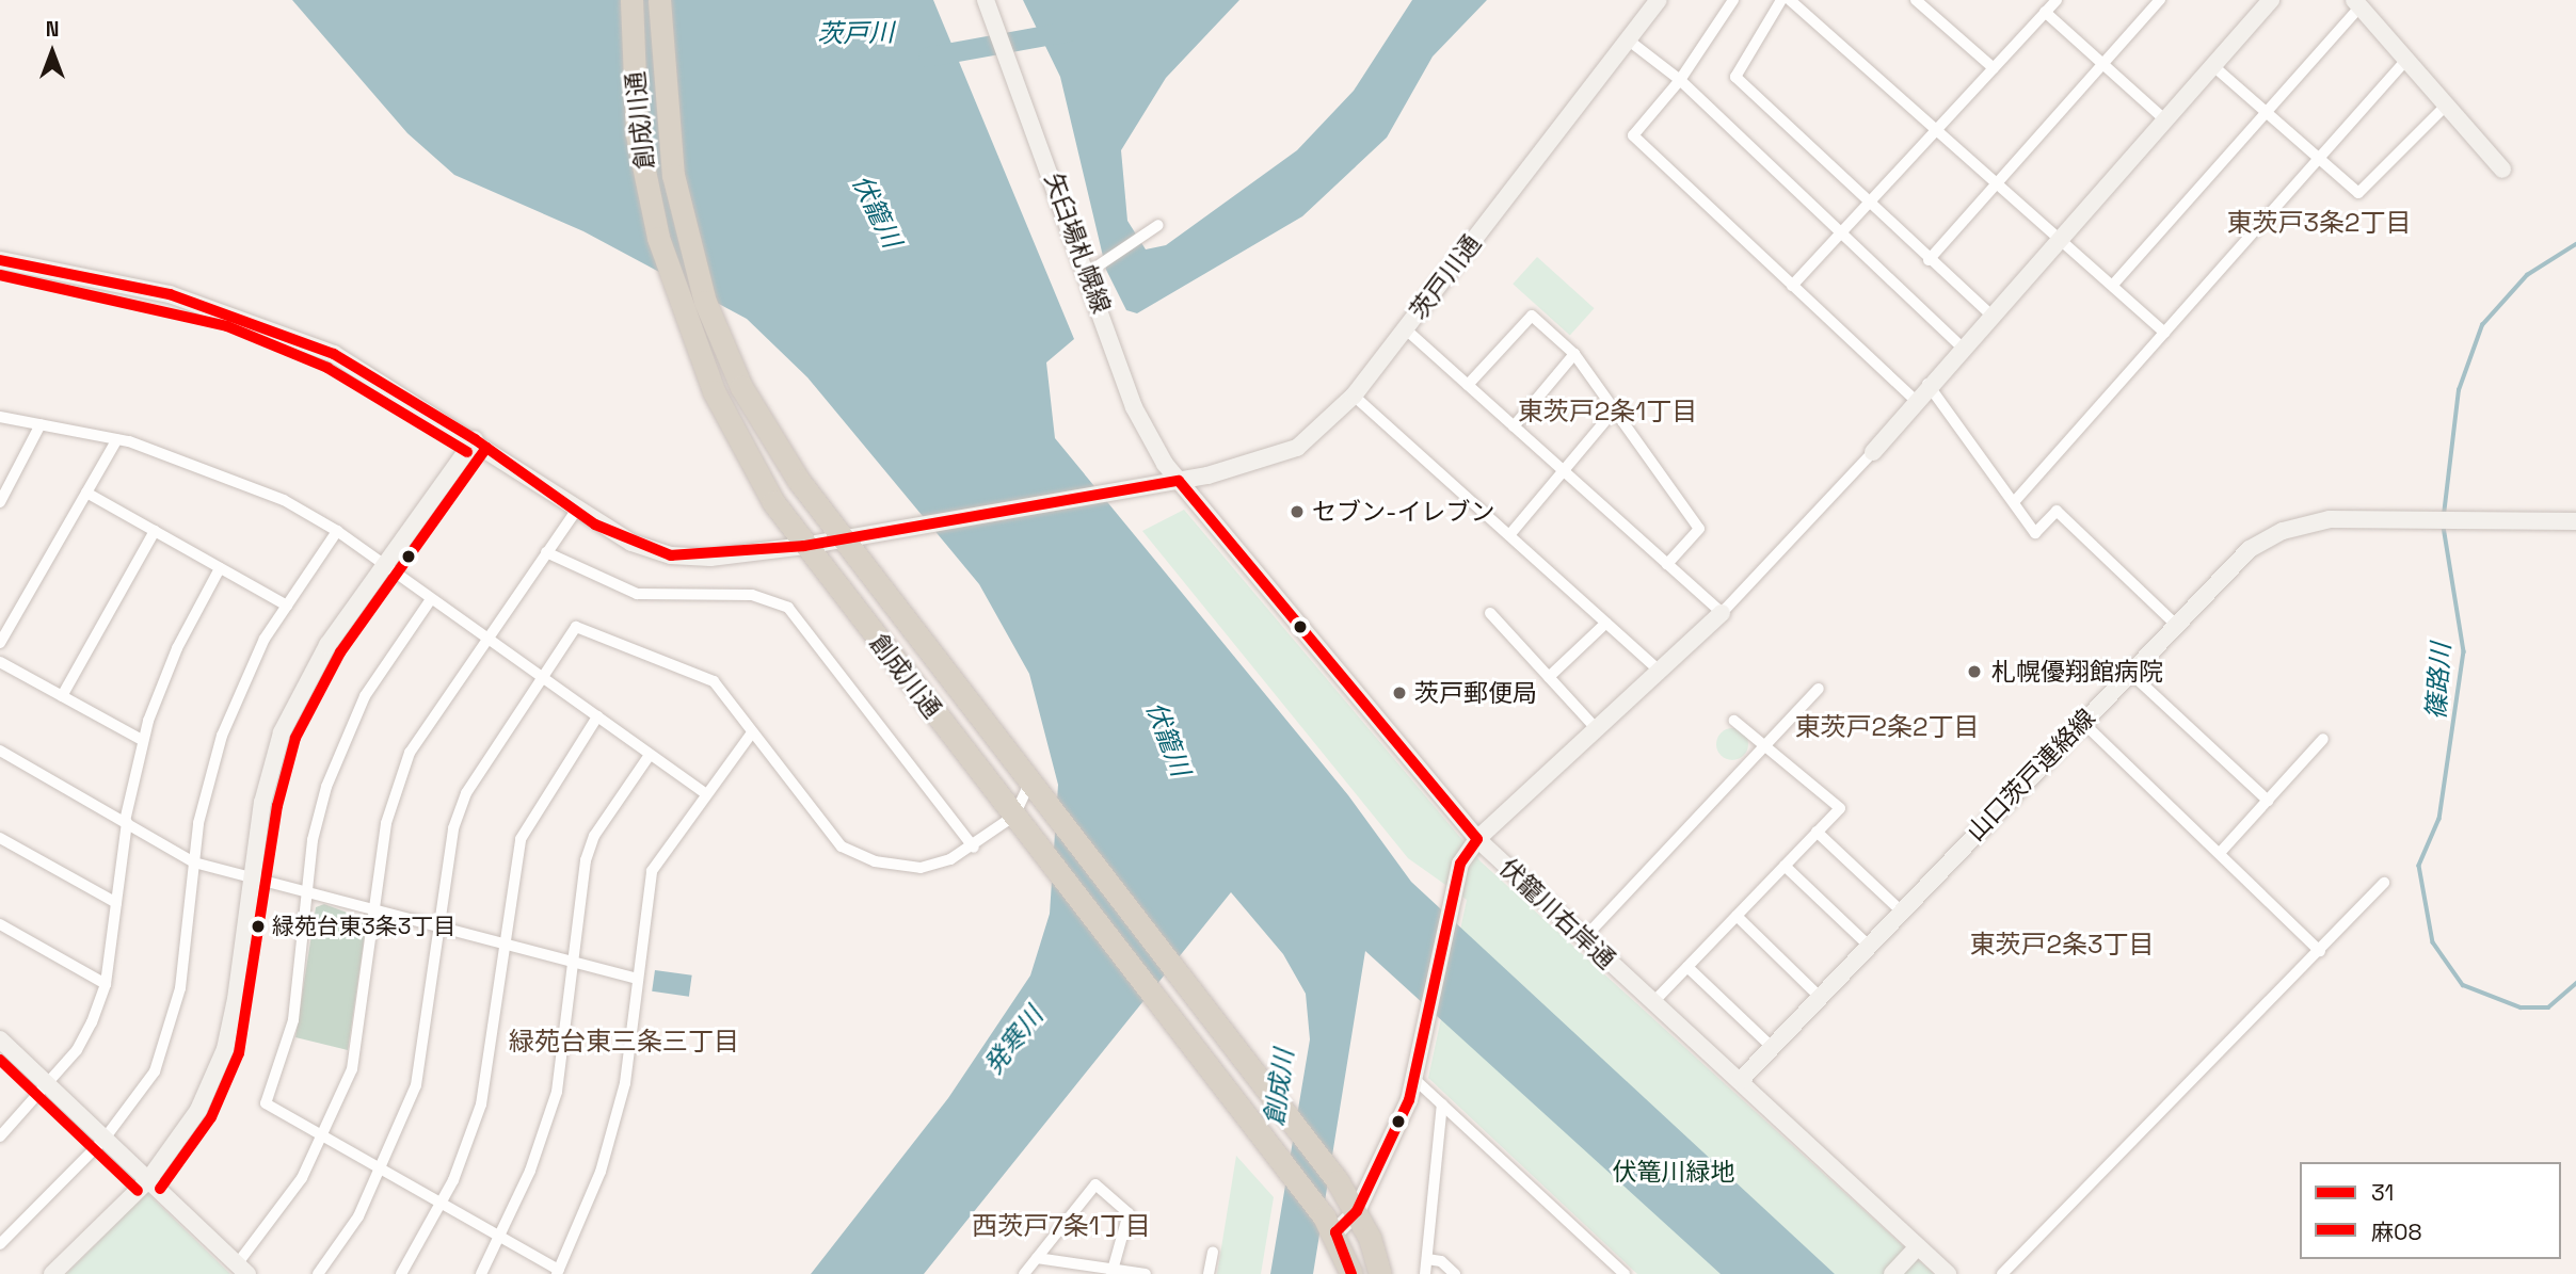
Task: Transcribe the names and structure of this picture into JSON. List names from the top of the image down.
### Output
{
  "streets": {
    "highway": ["創成川通"],
    "street": [
      "矢臼場札幌線",
      "茨戸川通",
      "山口茨戸連絡線",
      "伏籠川右岸通"
    ]
  },
  "crossings": [
    ["創成川通", "茨戸川通"],
    ["矢臼場札幌線", "茨戸川通"],
    ["矢臼場札幌線", "伏籠川右岸通"],
    ["茨戸川通", "伏籠川右岸通"],
    ["山口茨戸連絡線", "伏籠川右岸通"]
  ],
  "districts": [
    "東茨戸3条2丁目",
    "東茨戸2条1丁目",
    "東茨戸2条2丁目",
    "東茨戸2条3丁目",
    "緑苑台東三条三丁目",
    "西茨戸7条1丁目"
  ],
  "water": [
    "茨戸川",
    "伏籠川",
    "篠路川",
    "発寒川",
    "創成川"
  ],
  "parks": ["伏篭川緑地"],
  "places": [
    "セブン-イレブン",
    "札幌優翔館病院",
    "茨戸郵便局",
    "緑苑台東3条3丁目"
  ],
  "lines": ["transit line 31", "transit line 麻08"],
  "legend": ["31", "麻08"],
  "north": "top"
}
